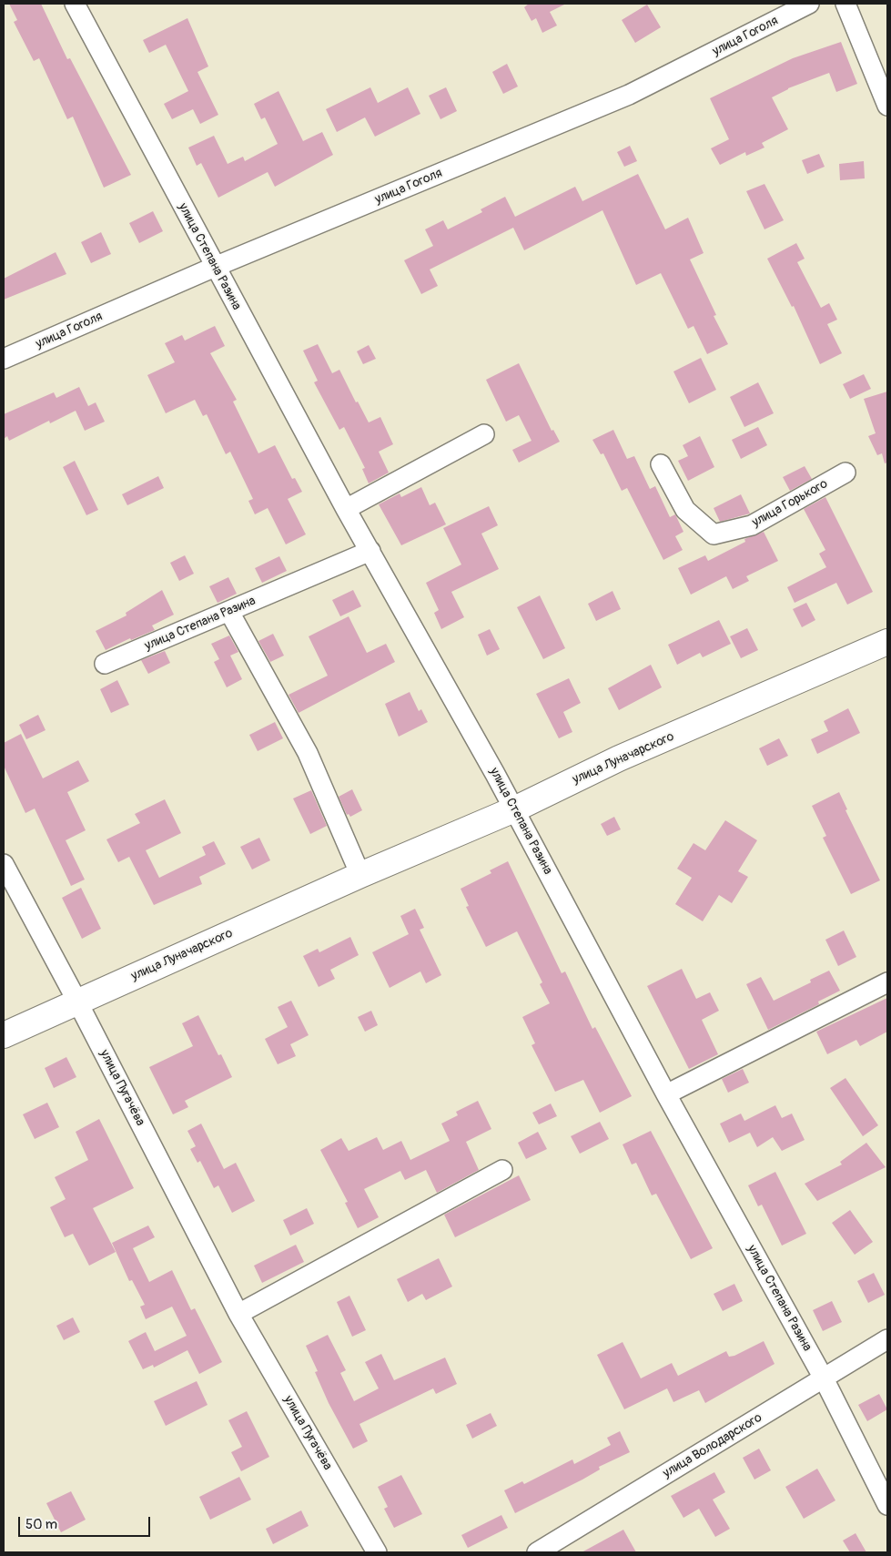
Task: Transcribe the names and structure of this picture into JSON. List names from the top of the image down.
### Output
{
  "streets": {
    "main road": ["улица Луначарского"],
    "street": [
      "улица Гоголя",
      "улица Степана Разина",
      "улица Горького",
      "улица Пугачёва",
      "улица Володарского"
    ]
  },
  "crossings": [
    ["улица Гоголя", "улица Степана Разина"],
    ["улица Степана Разина", "улица Луначарского"],
    ["улица Степана Разина", "улица Володарского"],
    ["улица Луначарского", "улица Пугачёва"]
  ],
  "scale_bar": "50 m"
}
